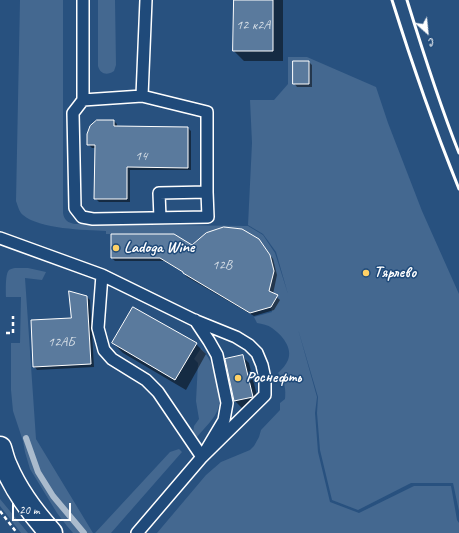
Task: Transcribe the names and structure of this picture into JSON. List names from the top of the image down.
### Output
{
  "places": ["Ladoga Wine", "Тярлево", "Роснефть"],
  "house_numbers": [
    "12 к2А",
    "14",
    "12В",
    "12АБ"
  ],
  "scale_bar": "20 m",
  "north": "bottom right"
}
